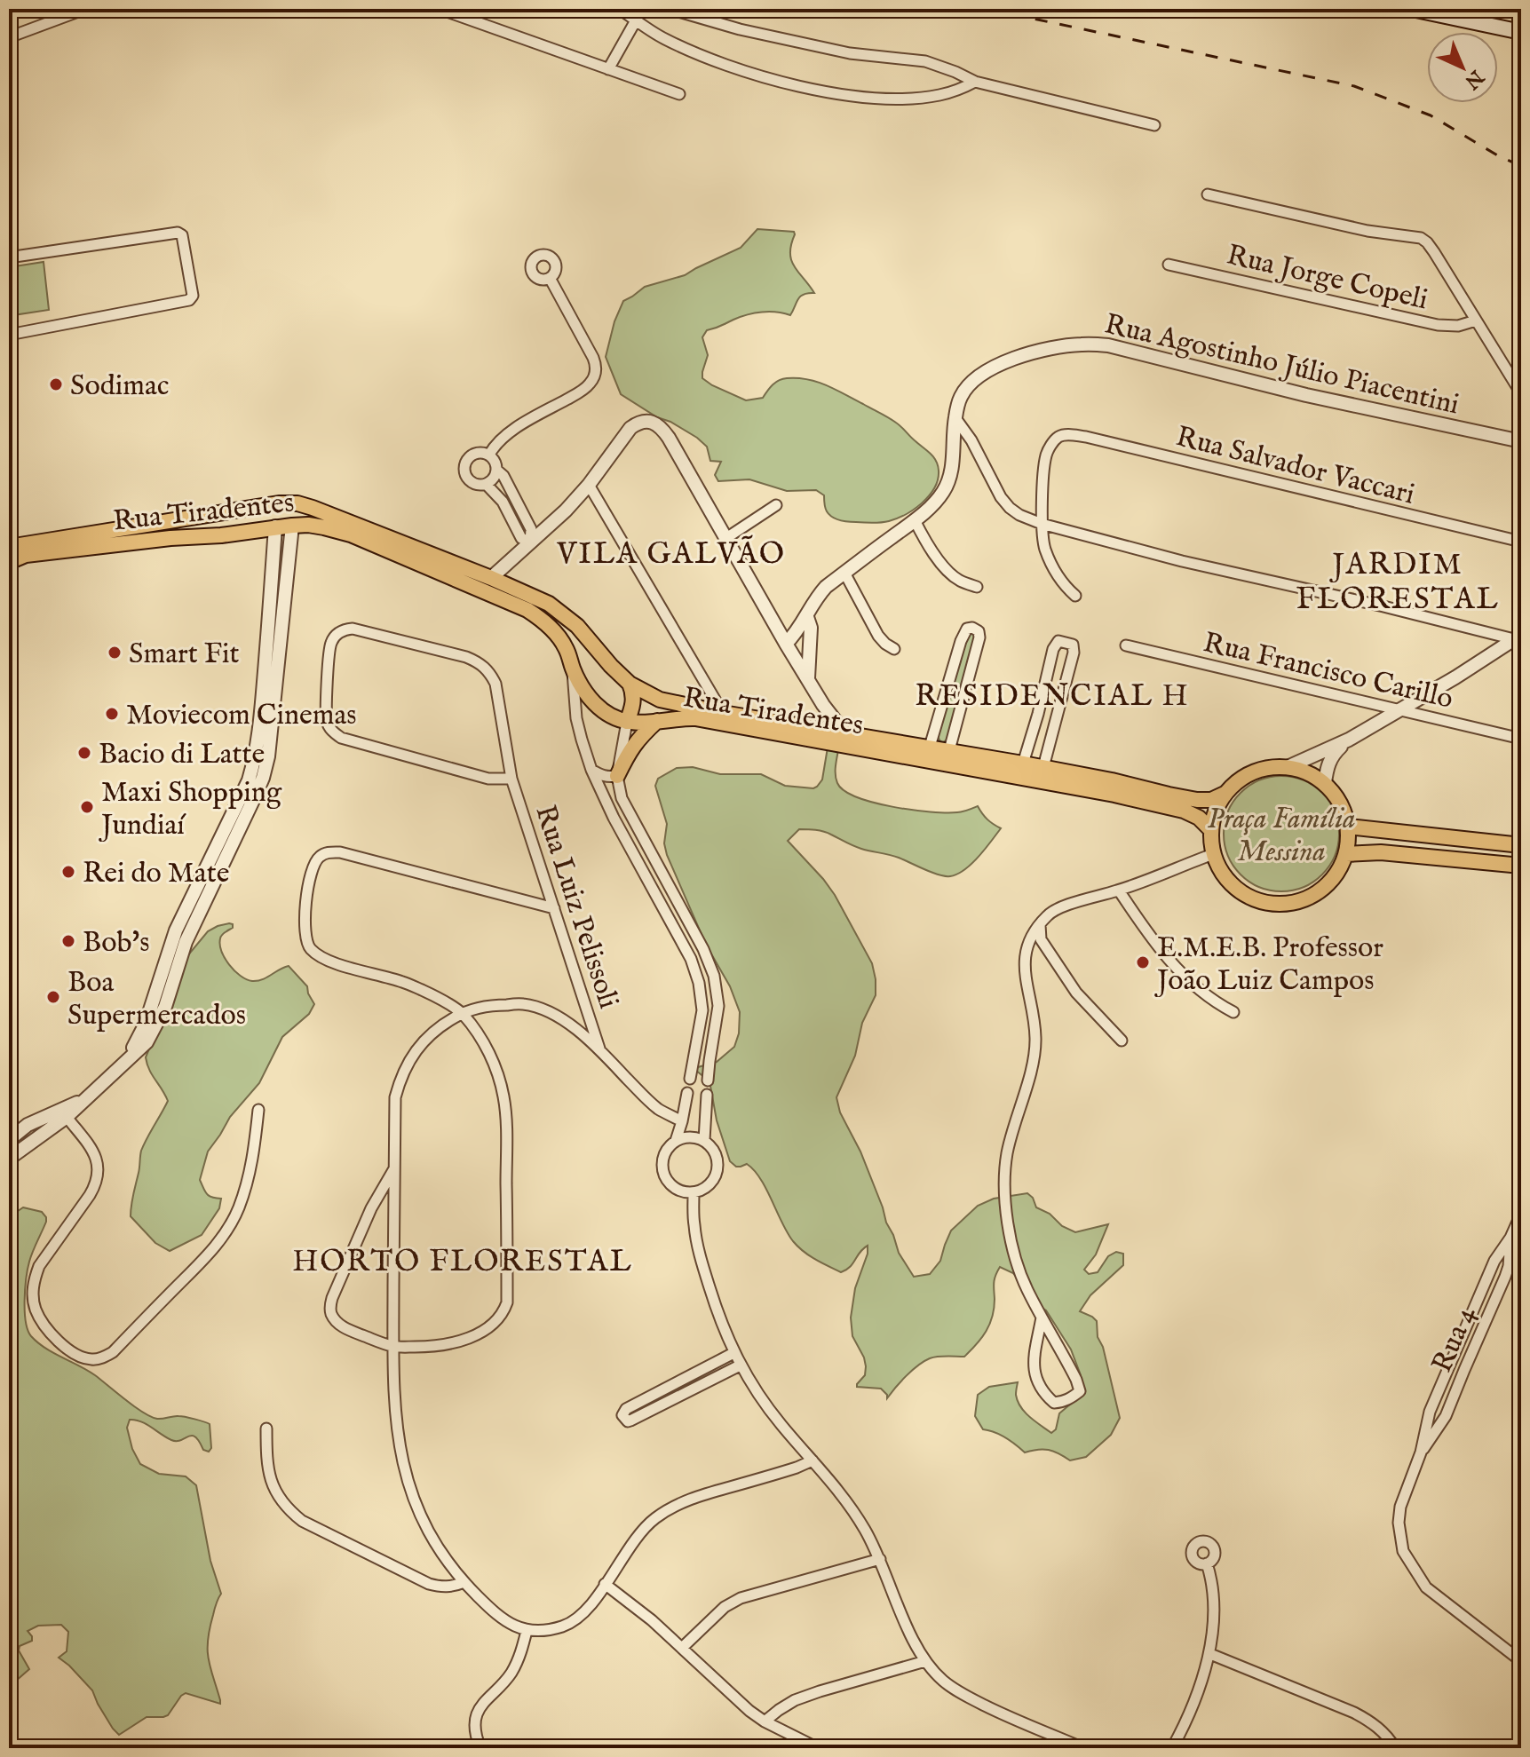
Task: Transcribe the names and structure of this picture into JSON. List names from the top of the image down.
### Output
{
  "streets": {
    "main road": ["Rua Tiradentes"],
    "street": [
      "Rua Jorge Copeli",
      "Rua Agostinho Júlio Piacentini",
      "Rua Salvador Vaccari",
      "Rua Francisco Carillo",
      "Rua Luiz Pelissoli",
      "Rua 4"
    ]
  },
  "districts": [
    "VILA GALVÃO",
    "JARDIM FLORESTAL",
    "RESIDENCIAL H",
    "HORTO FLORESTAL"
  ],
  "parks": ["Praça Família Messina"],
  "places": [
    "Sodimac",
    "Smart Fit",
    "Moviecom Cinemas",
    "Bacio di Latte",
    "Maxi Shopping Jundiaí",
    "Rei do Mate",
    "Bob's",
    "E.M.E.B. Professor João Luiz Campos",
    "Boa Supermercados"
  ],
  "north": "bottom right"
}
